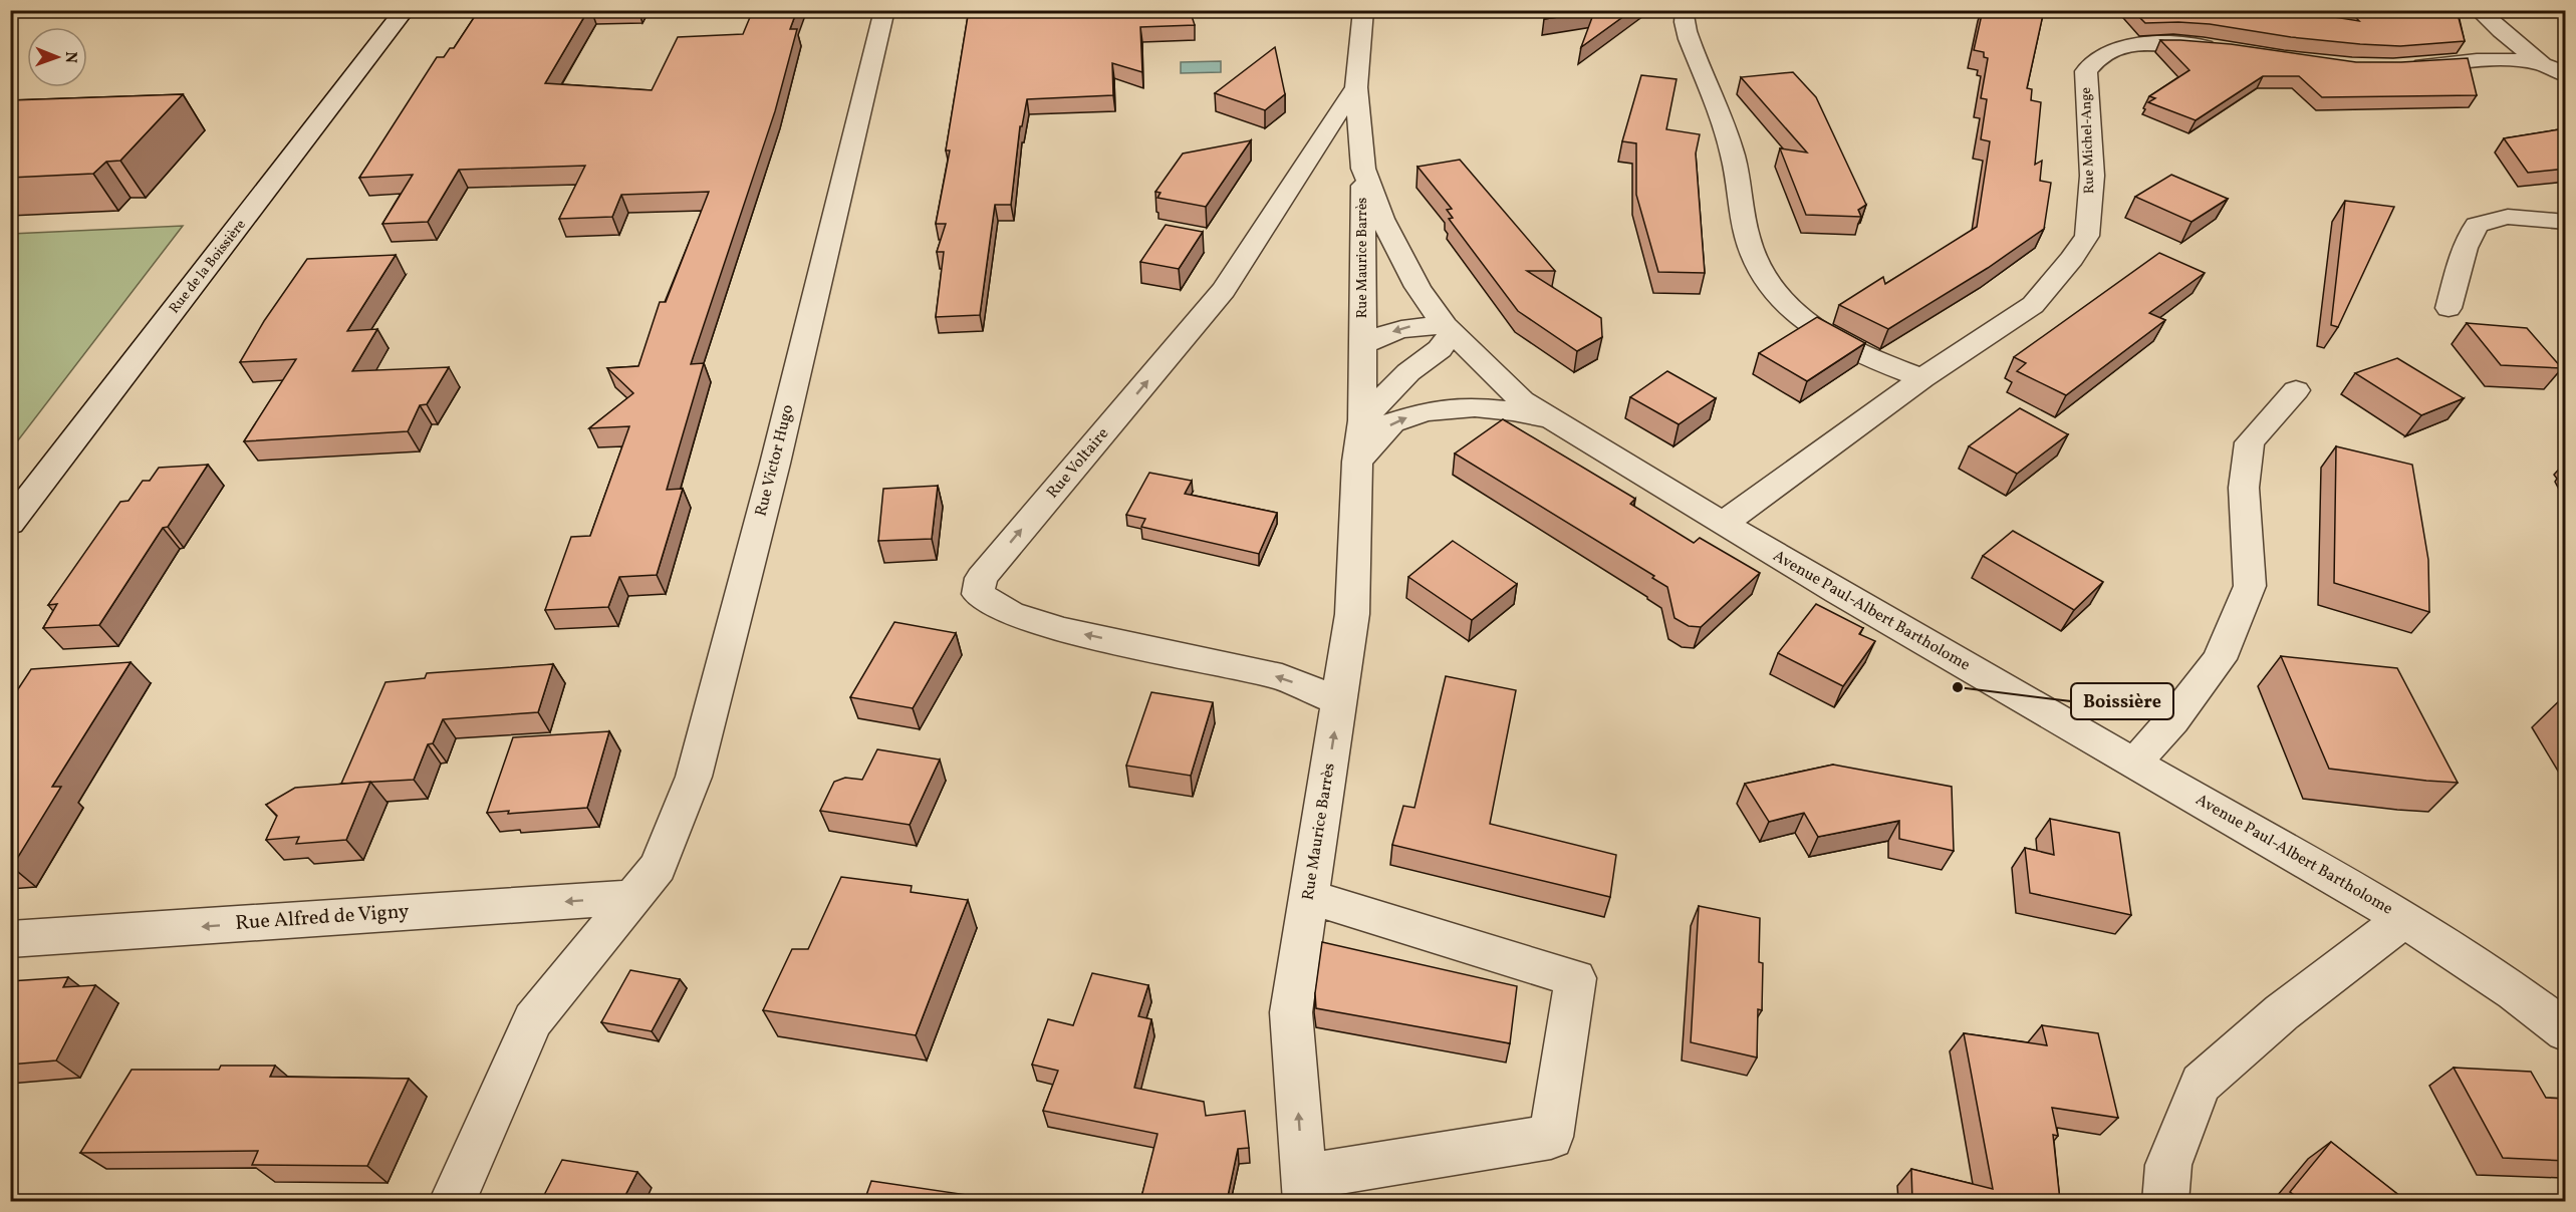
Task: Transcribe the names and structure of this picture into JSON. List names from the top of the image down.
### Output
{
  "streets": {
    "street": [
      "Rue Michel-Ange",
      "Rue Maurice Barrès",
      "Rue de la Boissière",
      "Rue Victor Hugo",
      "Rue Voltaire",
      "Avenue Paul-Albert Bartholome",
      "Rue Alfred de Vigny"
    ]
  },
  "crossings": [
    ["Rue Michel-Ange", "Avenue Paul-Albert Bartholome"],
    ["Rue Maurice Barrès", "Rue Voltaire"],
    ["Rue Maurice Barrès", "Avenue Paul-Albert Bartholome"],
    ["Rue Victor Hugo", "Rue Alfred de Vigny"],
    ["Rue Voltaire", "Avenue Paul-Albert Bartholome"]
  ],
  "one_way": ["Rue Alfred de Vigny"],
  "places": ["Boissière"],
  "north": "right"
}
